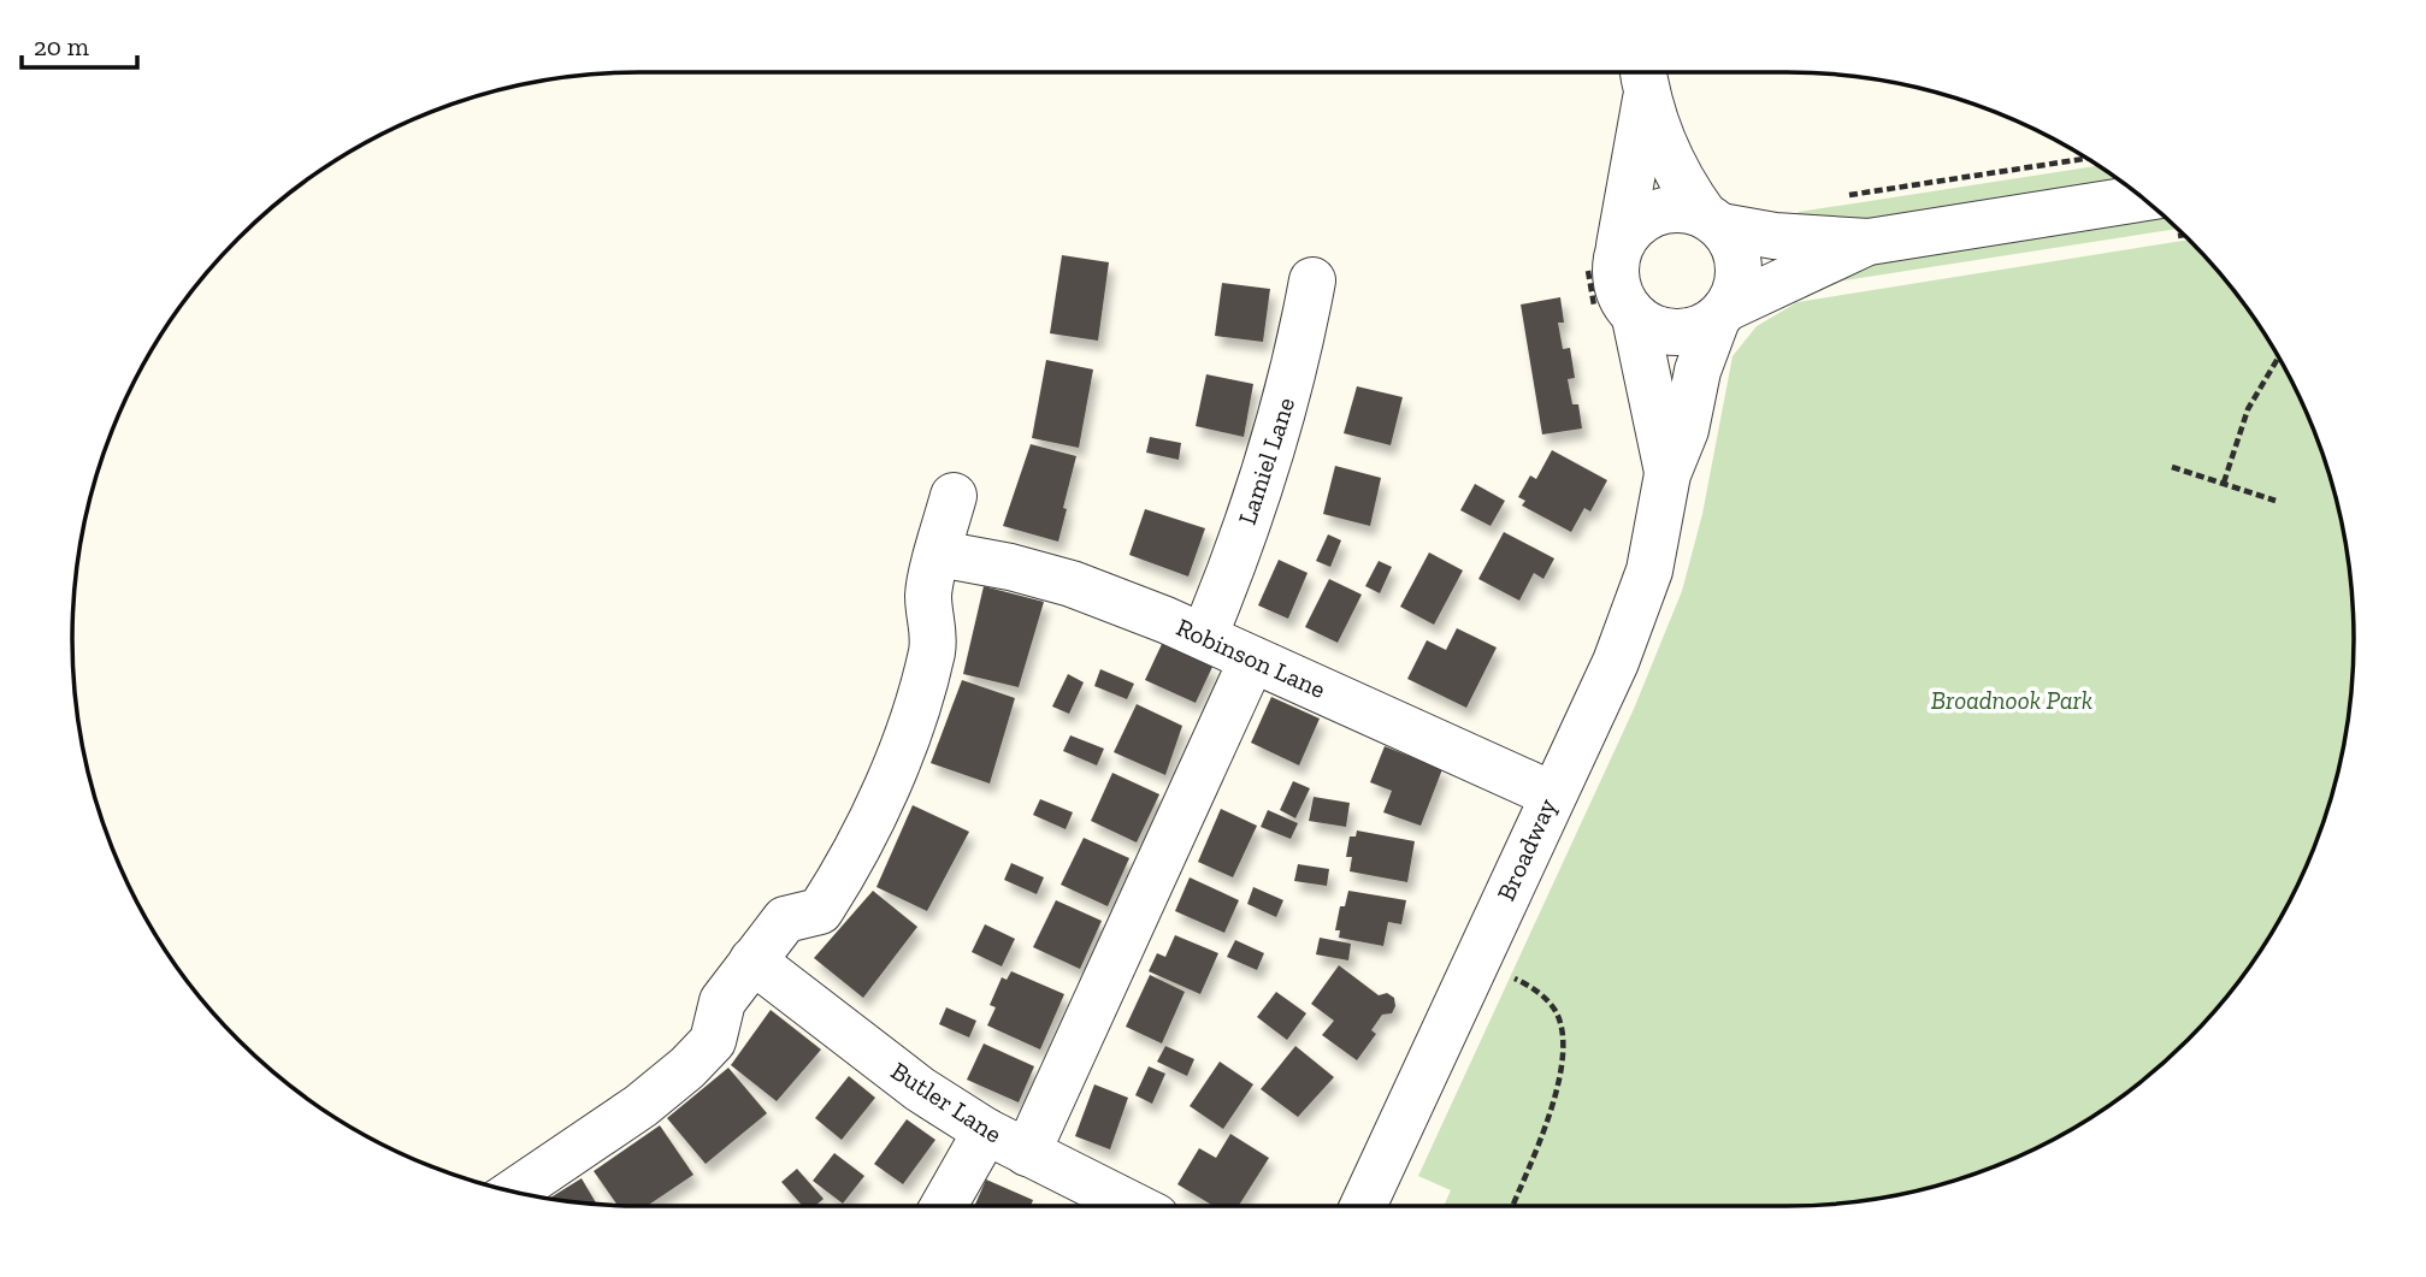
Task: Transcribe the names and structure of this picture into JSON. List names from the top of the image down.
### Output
{
  "streets": {
    "street": [
      "Lamiel Lane",
      "Robinson Lane",
      "Broadway",
      "Butler Lane"
    ]
  },
  "crossings": [
    ["Lamiel Lane", "Robinson Lane"],
    ["Robinson Lane", "Broadway"]
  ],
  "parks": ["Broadnook Park"],
  "scale_bar": "20 m"
}
